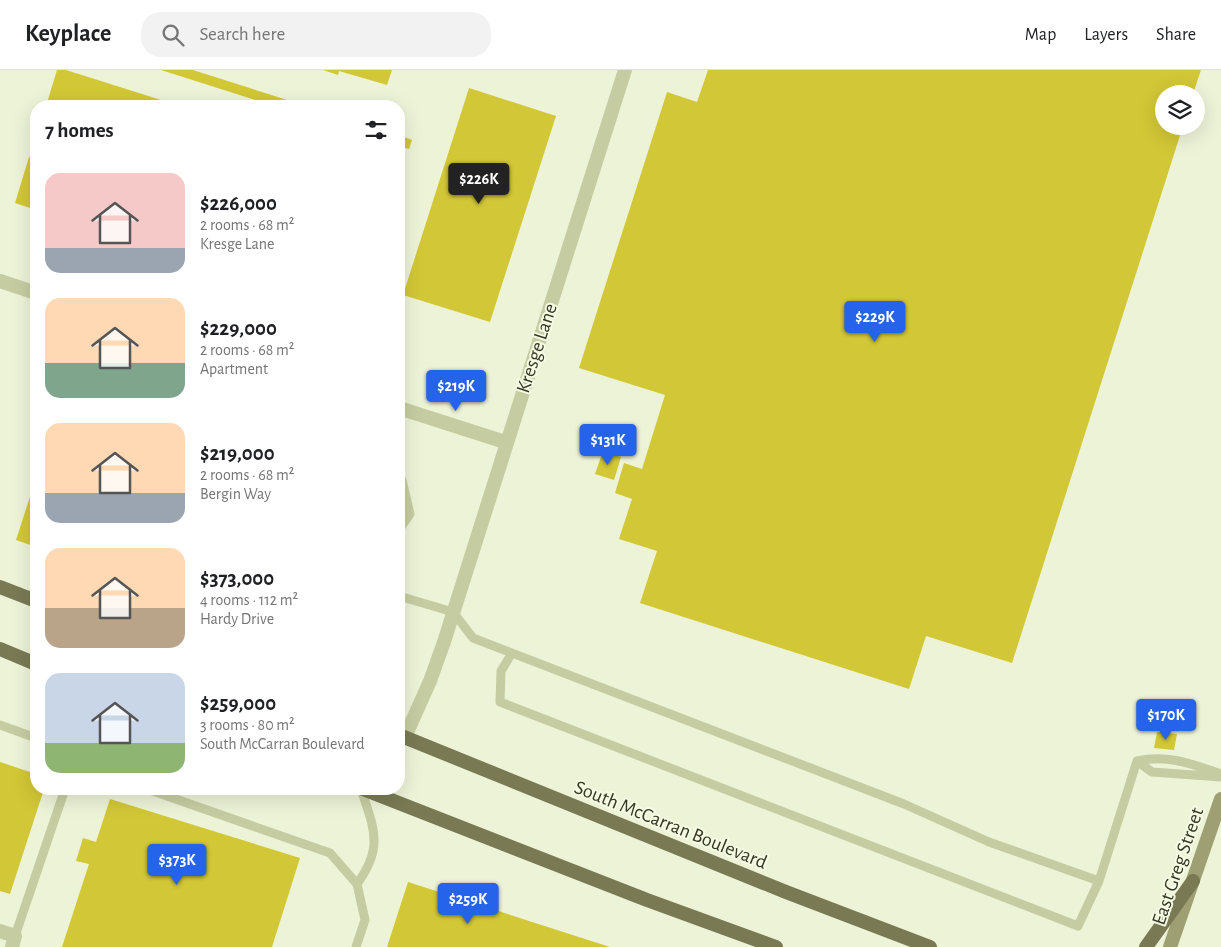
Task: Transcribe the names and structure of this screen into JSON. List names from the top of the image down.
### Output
{
  "streets": {
    "main road": ["South McCarran Boulevard", "East Greg Street"],
    "street": ["Kresge Lane"]
  },
  "page": {
    "header": "Keyplace",
    "search": "Search here",
    "nav": ["Map", "Layers", "Share"],
    "heading": "7 homes",
    "list": [
      {
        "name": "$226,000",
        "note": "2 rooms · 68 m² · Kresge Lane"
      },
      {
        "name": "$229,000",
        "note": "2 rooms · 68 m² · Apartment"
      },
      {
        "name": "$219,000",
        "note": "2 rooms · 68 m² · Bergin Way"
      },
      {
        "name": "$373,000",
        "note": "4 rooms · 112 m² · Hardy Drive"
      },
      {
        "name": "$259,000",
        "note": "3 rooms · 80 m² · South McCarran Boulevard"
      }
    ],
    "price": [
      "$226K",
      "$229K",
      "$219K",
      "$131K",
      "$170K",
      "$373K",
      "$259K"
    ]
  }
}
